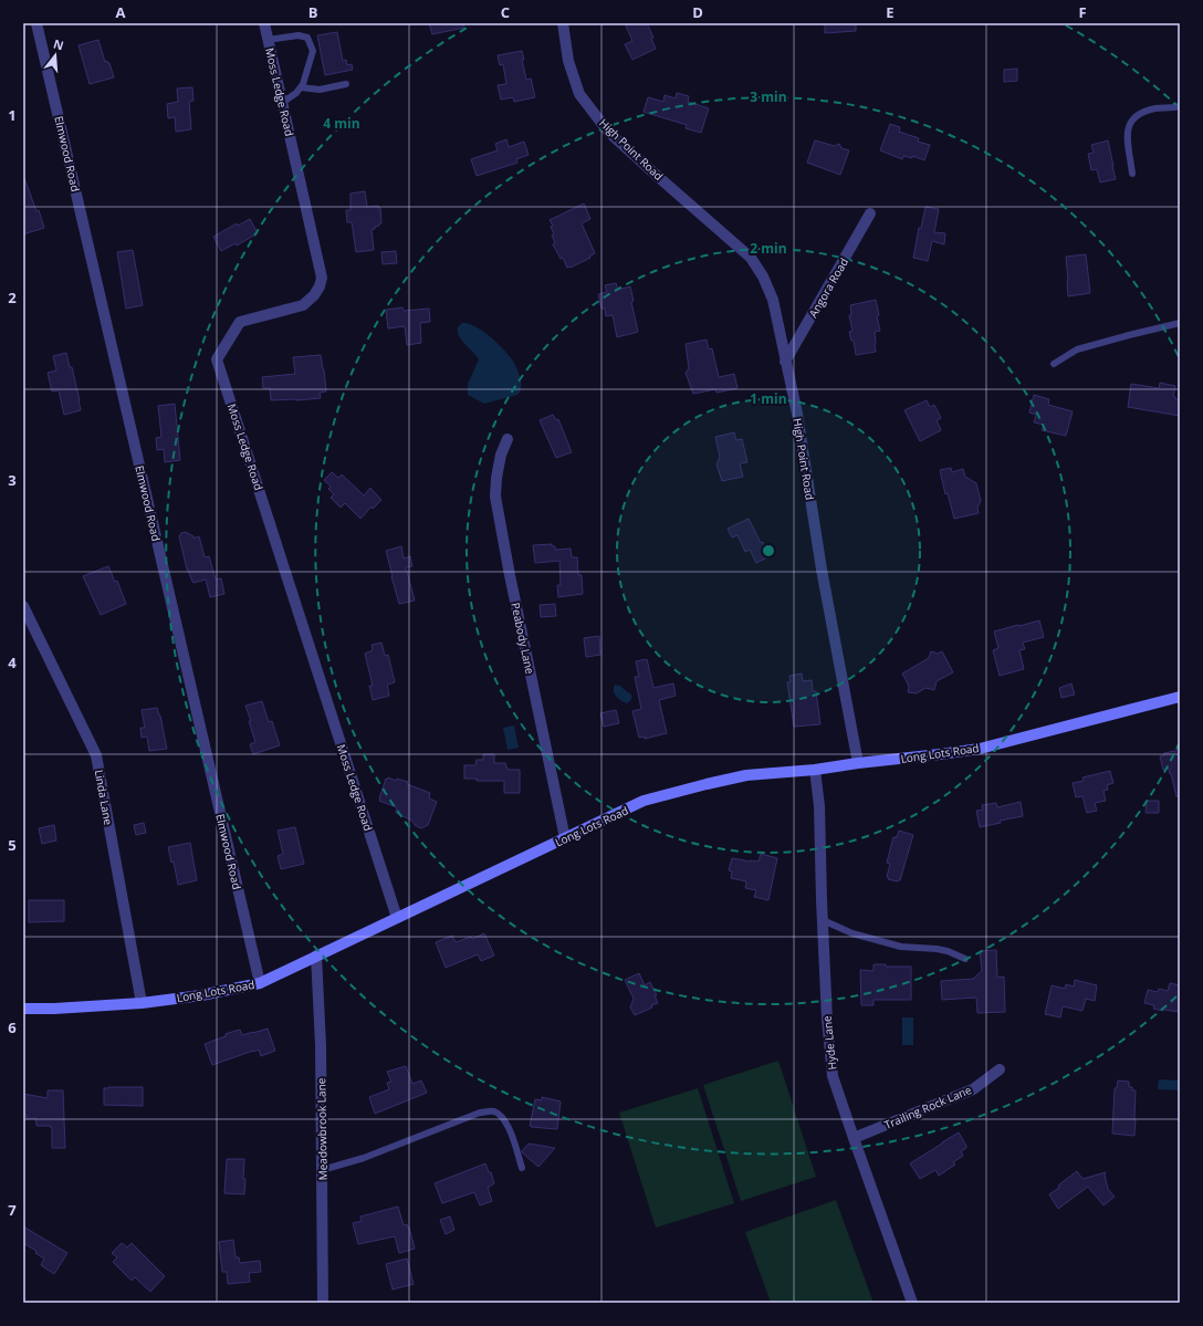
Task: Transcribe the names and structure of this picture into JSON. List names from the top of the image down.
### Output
{
  "streets": {
    "main road": ["Long Lots Road"],
    "street": [
      "Moss Ledge Road",
      "High Point Road",
      "Elmwood Road",
      "Angora Road",
      "Peabody Lane",
      "Linda Lane",
      "Hyde Lane",
      "Trailing Rock Lane",
      "Meadowbrook Lane"
    ]
  },
  "crossings": [
    ["Moss Ledge Road", "Long Lots Road"],
    ["High Point Road", "Angora Road"],
    ["High Point Road", "Long Lots Road"],
    ["Elmwood Road", "Long Lots Road"],
    ["Peabody Lane", "Long Lots Road"],
    ["Long Lots Road", "Linda Lane"],
    ["Long Lots Road", "Hyde Lane"],
    ["Long Lots Road", "Meadowbrook Lane"],
    ["Hyde Lane", "Trailing Rock Lane"]
  ],
  "north": "top",
  "grid": {
    "columns": [
      "A",
      "B",
      "C",
      "D",
      "E",
      "F"
    ],
    "rows": [
      "1",
      "2",
      "3",
      "4",
      "5",
      "6",
      "7"
    ]
  },
  "rings": [
    "3 min",
    "4 min",
    "2 min",
    "1 min"
  ]
}
